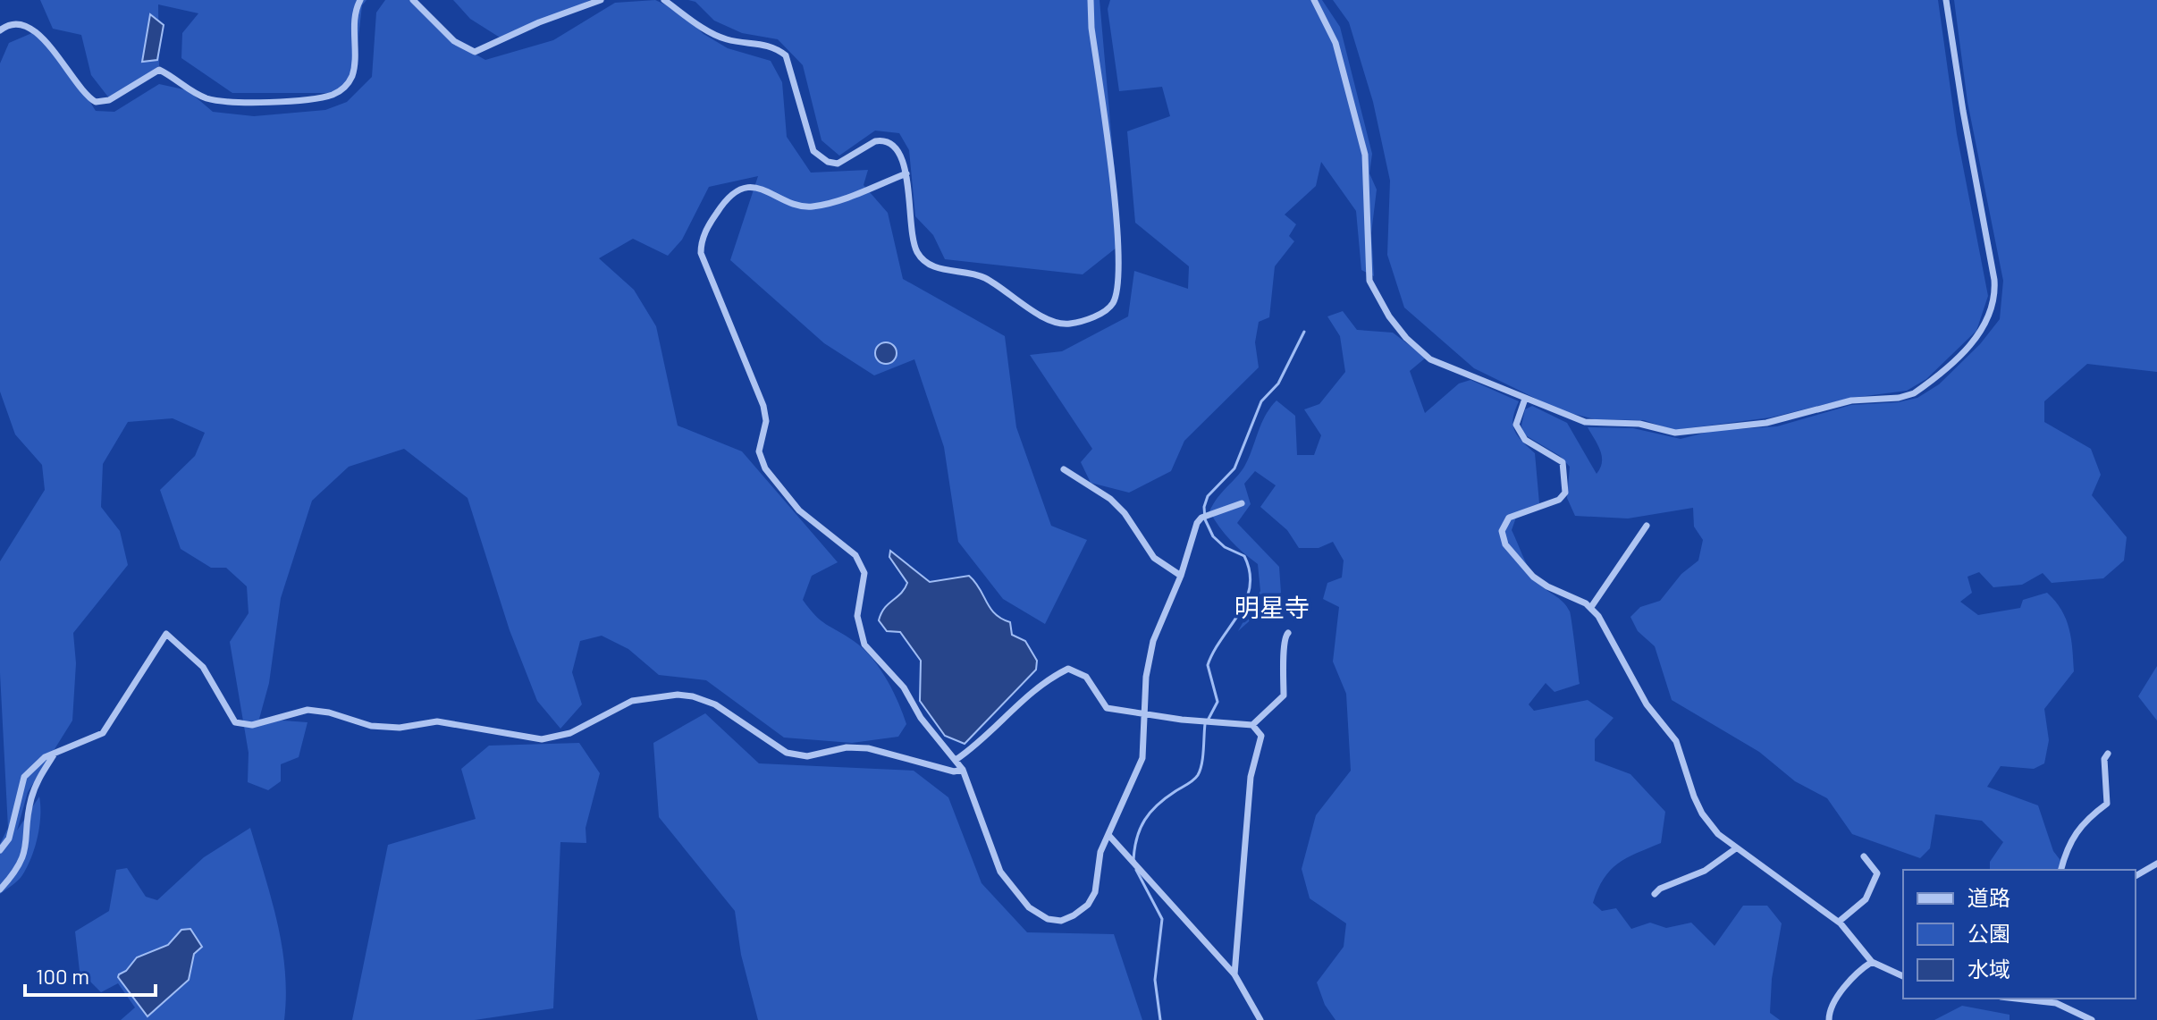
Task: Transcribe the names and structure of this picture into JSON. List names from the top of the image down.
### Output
{
  "districts": ["明星寺"],
  "legend": ["道路", "公園", "水域"],
  "scale_bar": "100 m"
}
